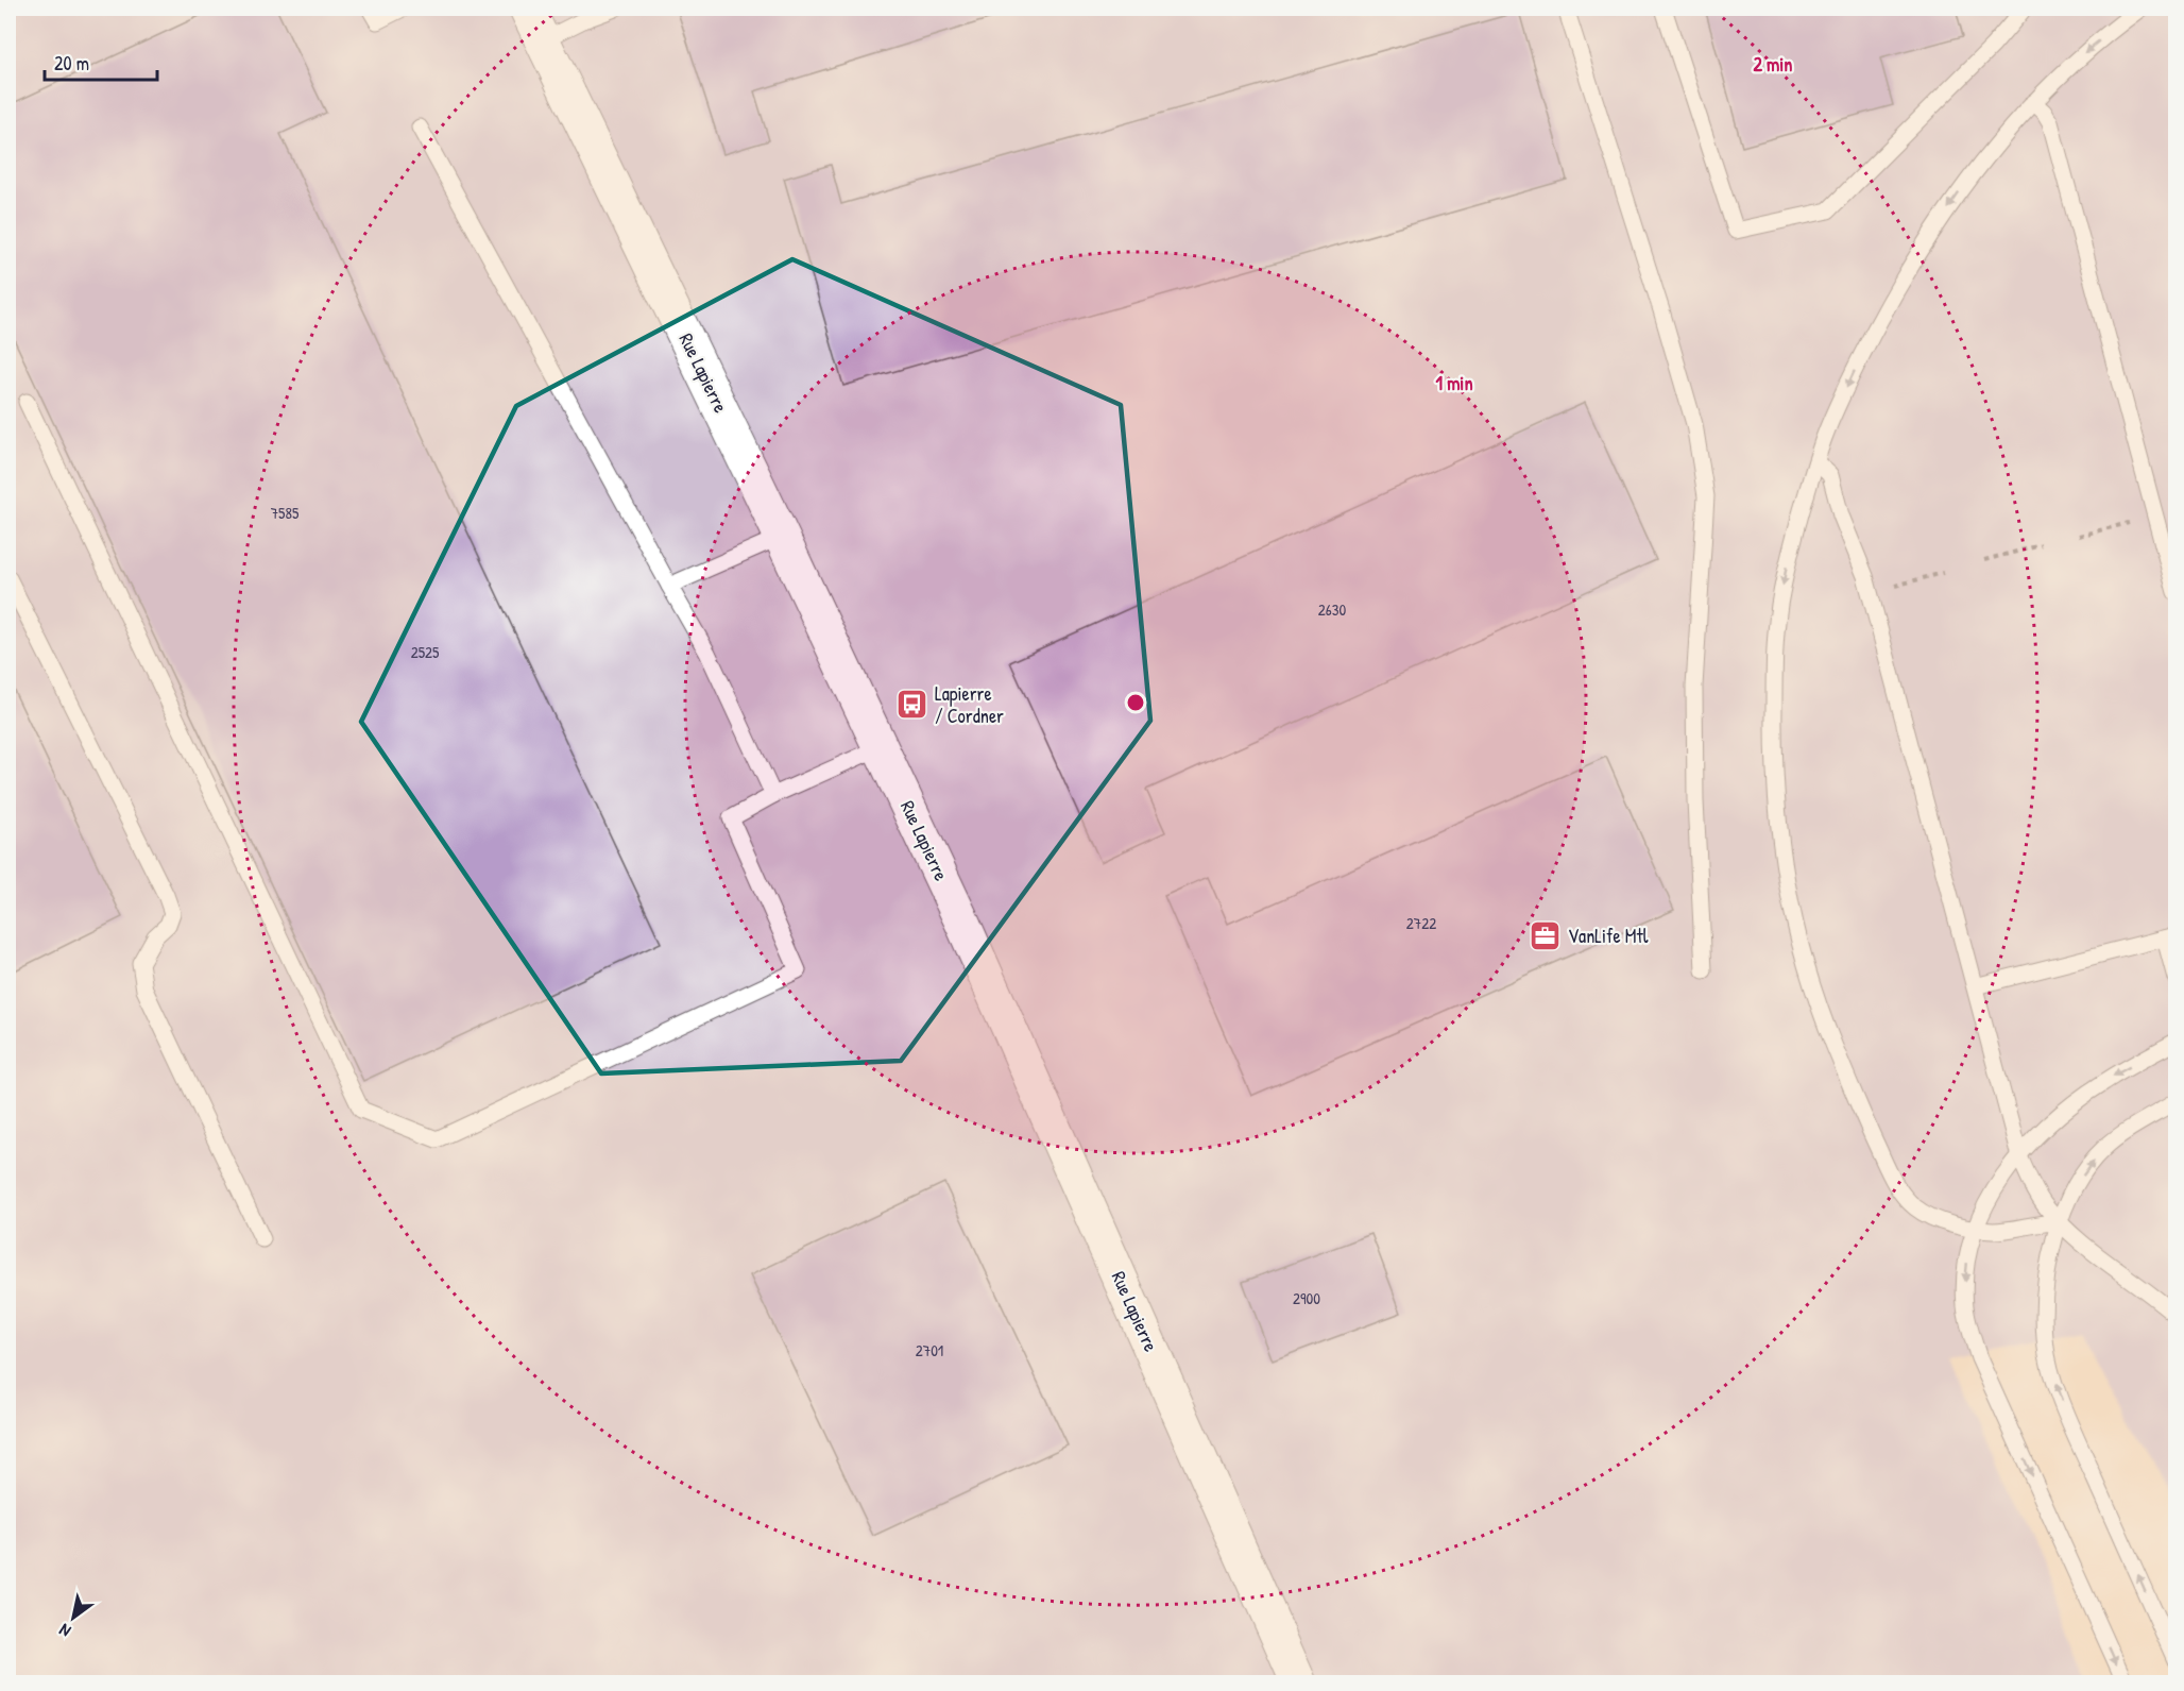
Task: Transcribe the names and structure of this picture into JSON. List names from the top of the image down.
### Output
{
  "streets": {
    "street": ["Rue Lapierre"]
  },
  "places": {
    "bus stop": ["Lapierre / Cordner"],
    "office": ["VanLife Mtl"]
  },
  "house_numbers": [
    "7585",
    "2630",
    "2525",
    "2722",
    "2900",
    "2701"
  ],
  "scale_bar": "20 m",
  "north": "bottom left",
  "rings": ["2 min", "1 min"]
}
